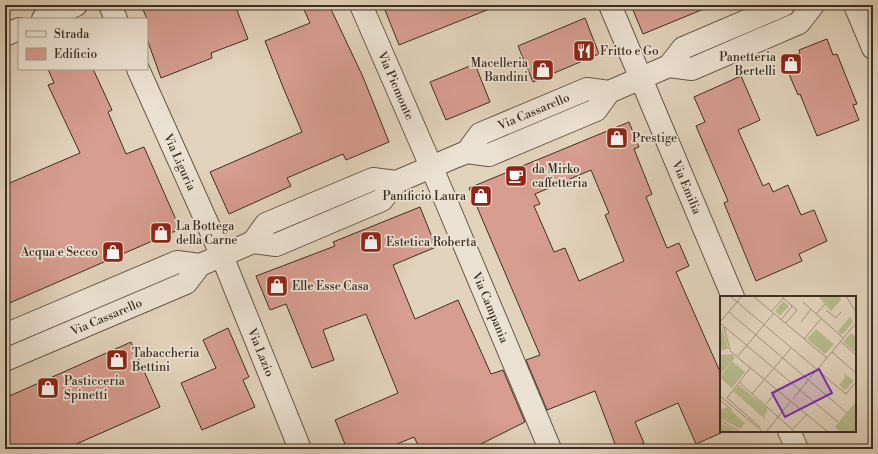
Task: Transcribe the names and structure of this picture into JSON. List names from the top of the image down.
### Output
{
  "streets": {
    "street": [
      "Via Piemonte",
      "Via Cassarello",
      "Via Liguria",
      "Via Emilia",
      "Via Campania",
      "Via Lazio"
    ]
  },
  "crossings": [
    ["Via Piemonte", "Via Cassarello"],
    ["Via Piemonte", "Via Campania"],
    ["Via Cassarello", "Via Liguria"],
    ["Via Cassarello", "Via Emilia"],
    ["Via Cassarello", "Via Campania"],
    ["Via Cassarello", "Via Lazio"],
    ["Via Liguria", "Via Lazio"]
  ],
  "places": {
    "restaurant": ["Fritto e Go"],
    "shop": [
      "Panetteria Bertelli",
      "Macelleria Bandini",
      "Prestige",
      "Panificio Laura",
      "La Bottega della Carne",
      "Estetica Roberta",
      "Acqua e Secco",
      "Elle Esse Casa",
      "Tabaccheria Bettini",
      "Pasticceria Spinetti"
    ],
    "cafe": ["da Mirko caffetteria"]
  },
  "legend": ["Strada", "Edificio"]
}
